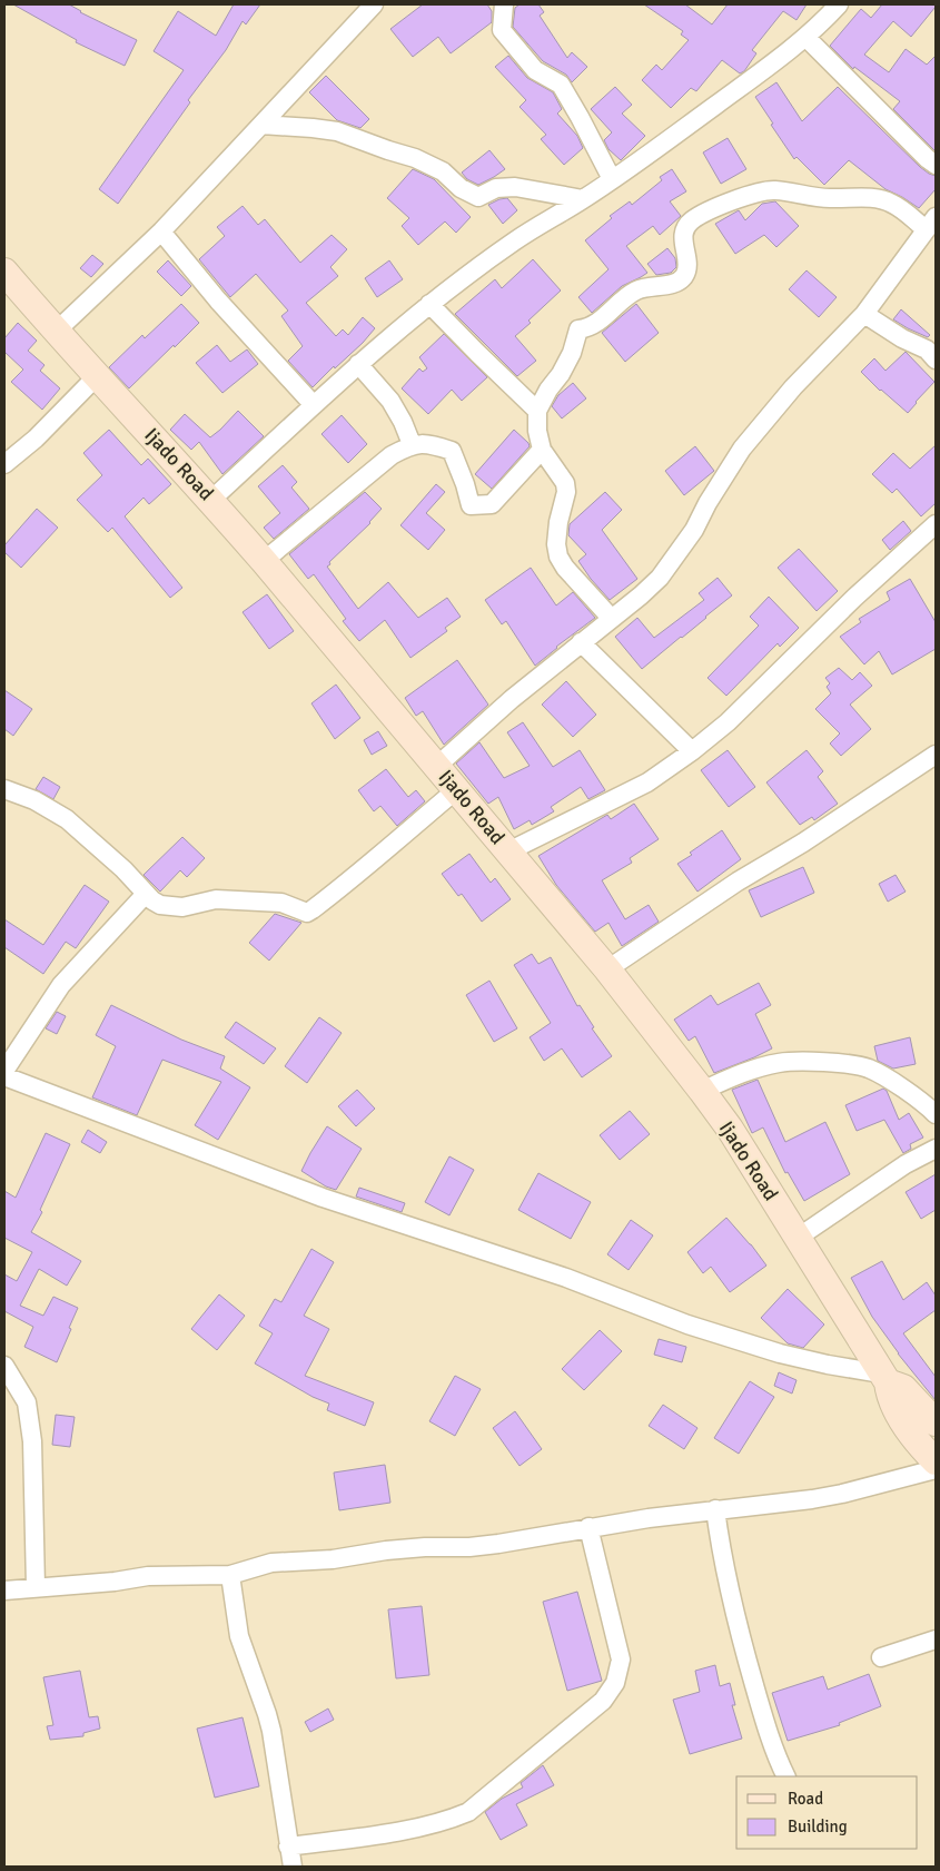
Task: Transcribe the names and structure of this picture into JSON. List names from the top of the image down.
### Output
{
  "streets": {
    "street": ["Ijado Road"]
  },
  "legend": ["Road", "Building"]
}
